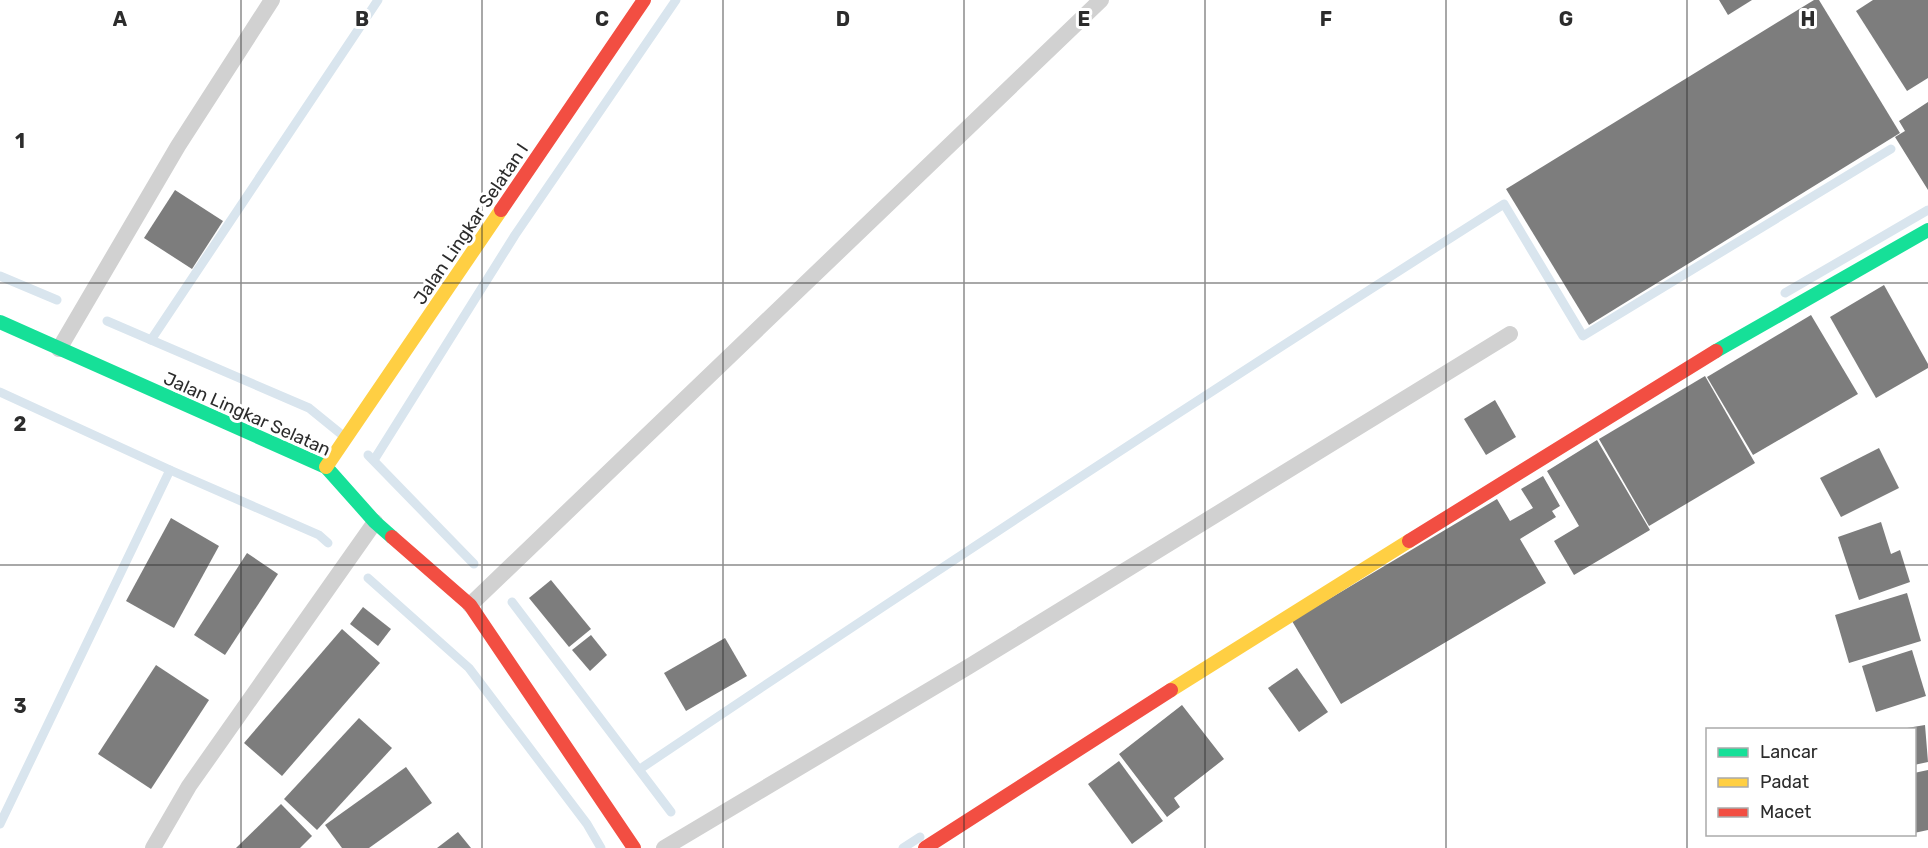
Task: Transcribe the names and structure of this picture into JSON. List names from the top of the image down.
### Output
{
  "streets": {
    "main road": ["Jalan Lingkar Selatan I", "Jalan Lingkar Selatan"]
  },
  "crossings": [
    ["Jalan Lingkar Selatan I", "Jalan Lingkar Selatan"]
  ],
  "legend": ["Lancar", "Padat", "Macet"],
  "grid": {
    "columns": [
      "A",
      "B",
      "C",
      "D",
      "E",
      "F",
      "G",
      "H"
    ],
    "rows": ["1", "2", "3"]
  }
}
